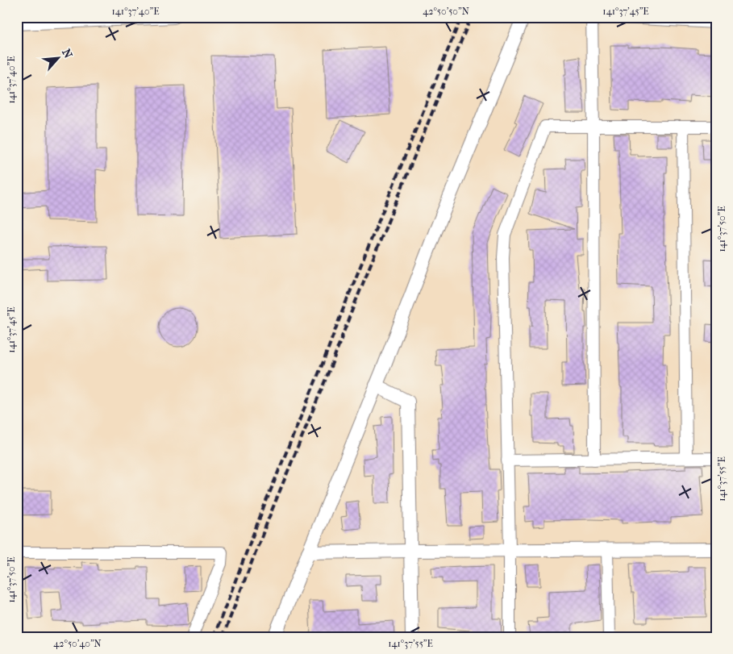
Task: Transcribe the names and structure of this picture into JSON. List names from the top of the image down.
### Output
{
  "north": "top right",
  "coordinates": [
    "141°37'40\"E",
    "42°50'50\"N",
    "141°37'45\"E",
    "141°37'50\"E",
    "141°37'55\"E",
    "42°50'40\"N"
  ]
}
